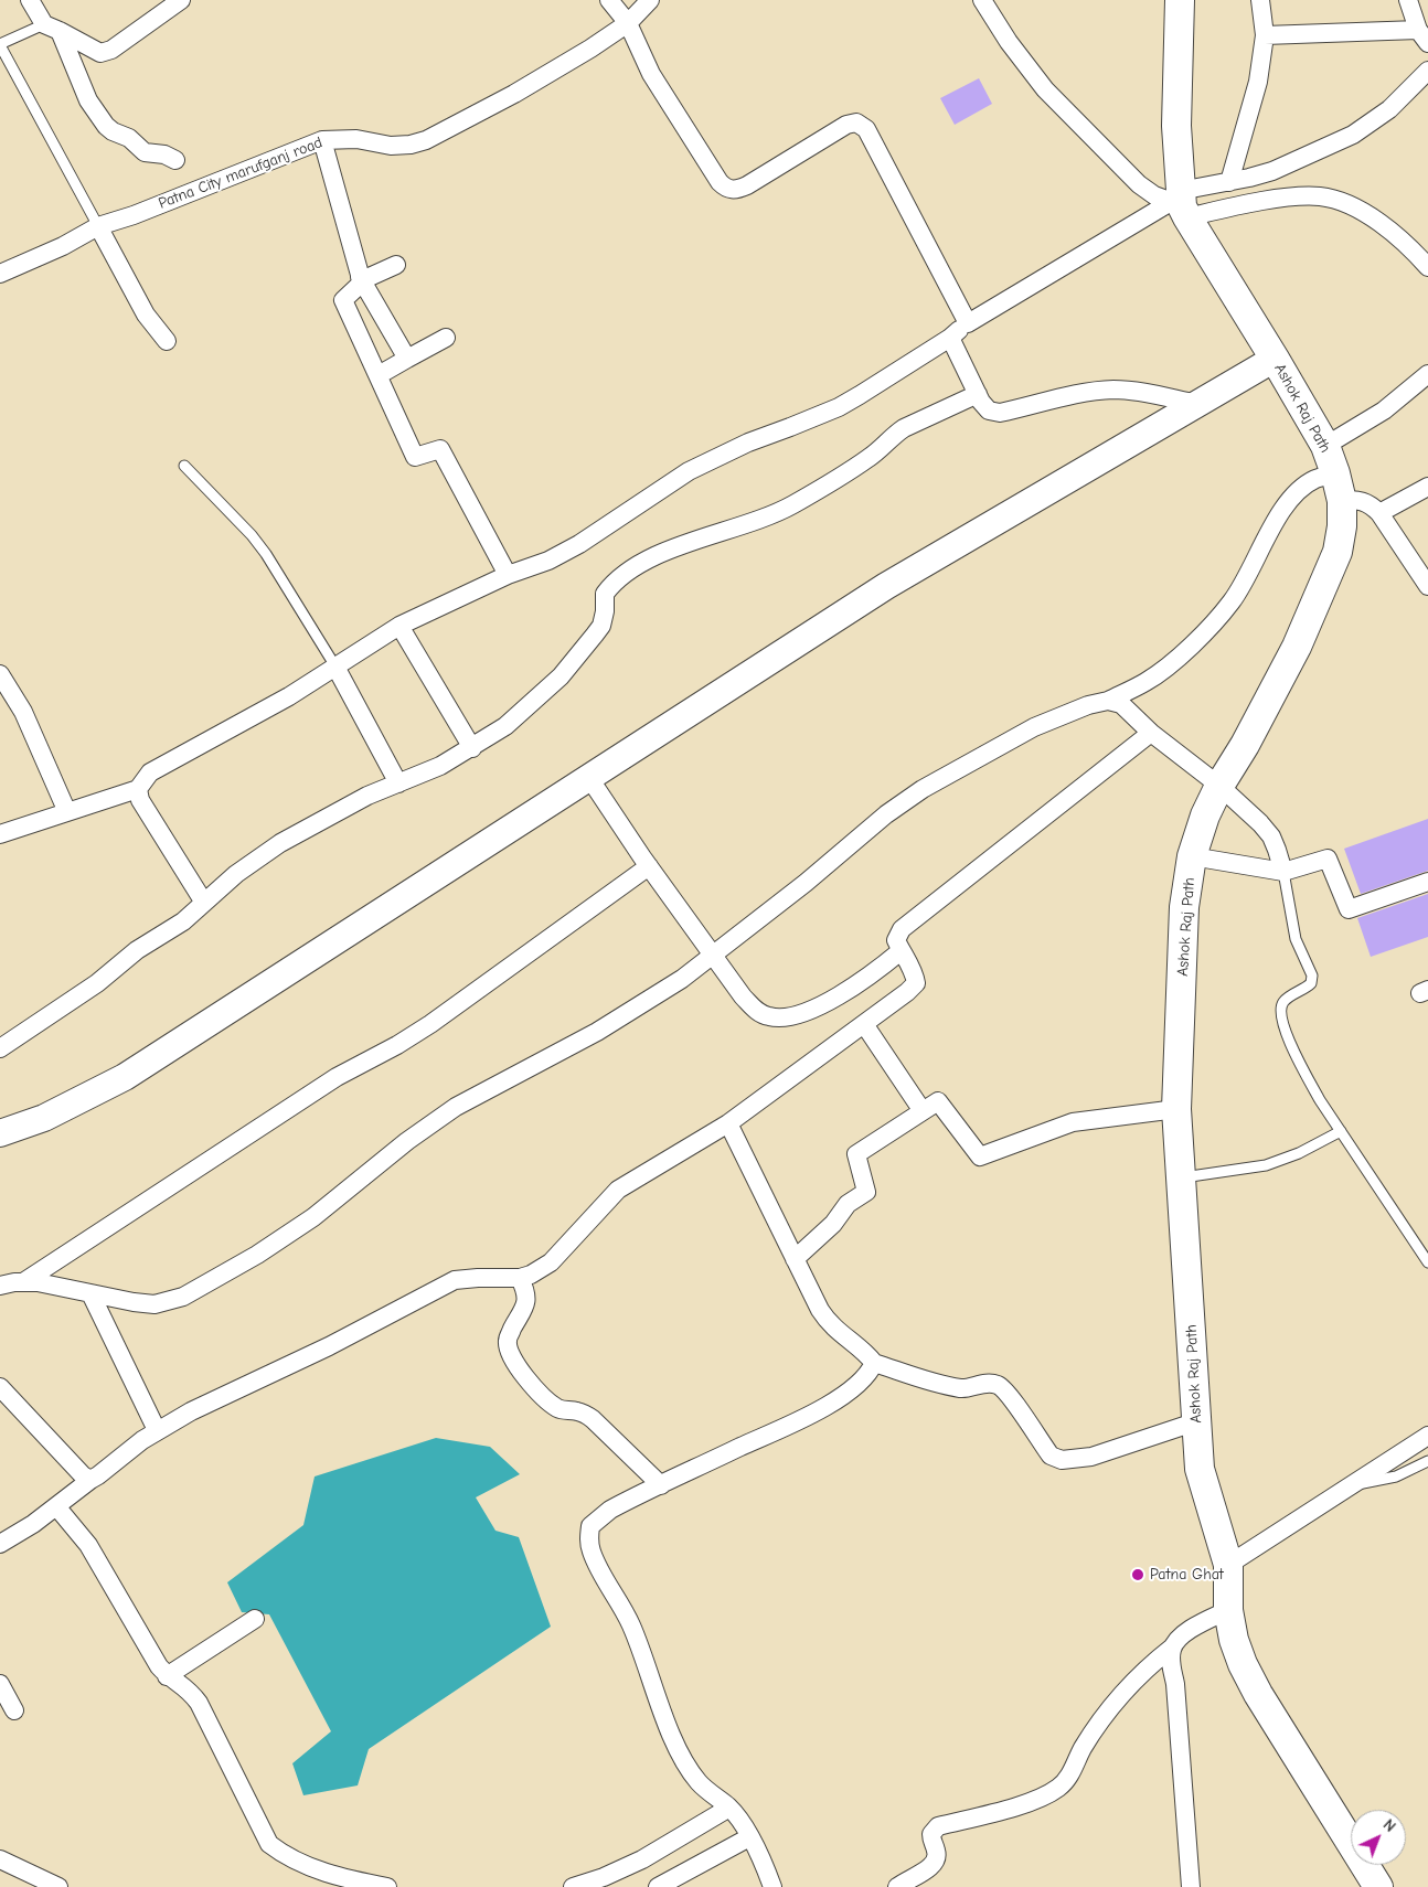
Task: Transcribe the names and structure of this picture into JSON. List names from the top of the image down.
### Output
{
  "streets": {
    "main road": ["Ashok Raj Path"],
    "street": ["Patna City marufganj road"]
  },
  "places": ["Patna Ghat"],
  "north": "top right"
}
